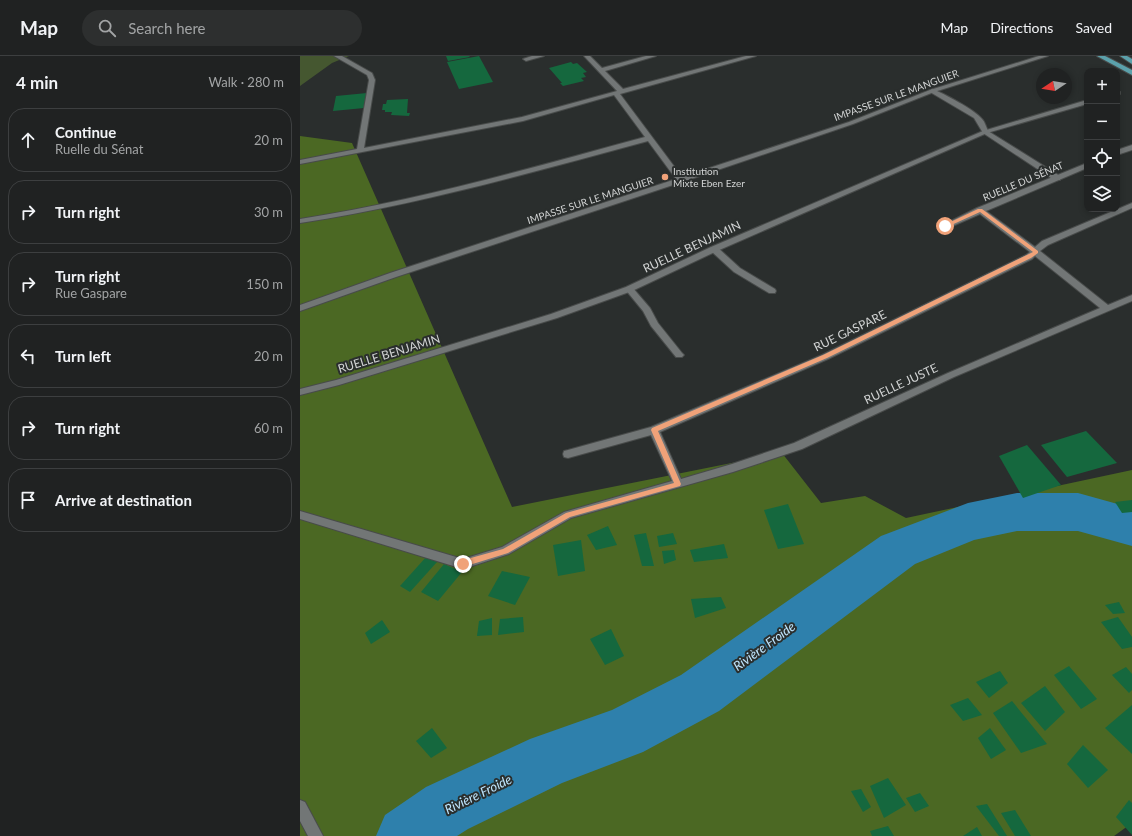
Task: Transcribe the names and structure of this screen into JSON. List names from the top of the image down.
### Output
{
  "streets": {
    "street": [
      "IMPASSE SUR LE MANGUIER",
      "RUELLE DU SÉNAT",
      "RUELLE BENJAMIN",
      "RUE GASPARE",
      "RUELLE JUSTE"
    ]
  },
  "water": ["Rivière Froide"],
  "places": ["Institution Mixte Eben Ezer"],
  "north": "left",
  "page": {
    "header": "Map",
    "search": "Search here",
    "nav": ["Map", "Directions", "Saved"],
    "heading": ["4 min", "Walk · 280 m"],
    "map_buttons": ["+", "−"],
    "list": [
      ["Continue", "Ruelle du Sénat", "20 m"],
      ["Turn right", "30 m"],
      ["Turn right", "Rue Gaspare", "150 m"],
      ["Turn left", "20 m"],
      ["Turn right", "60 m"],
      "Arrive at destination"
    ]
  }
}
